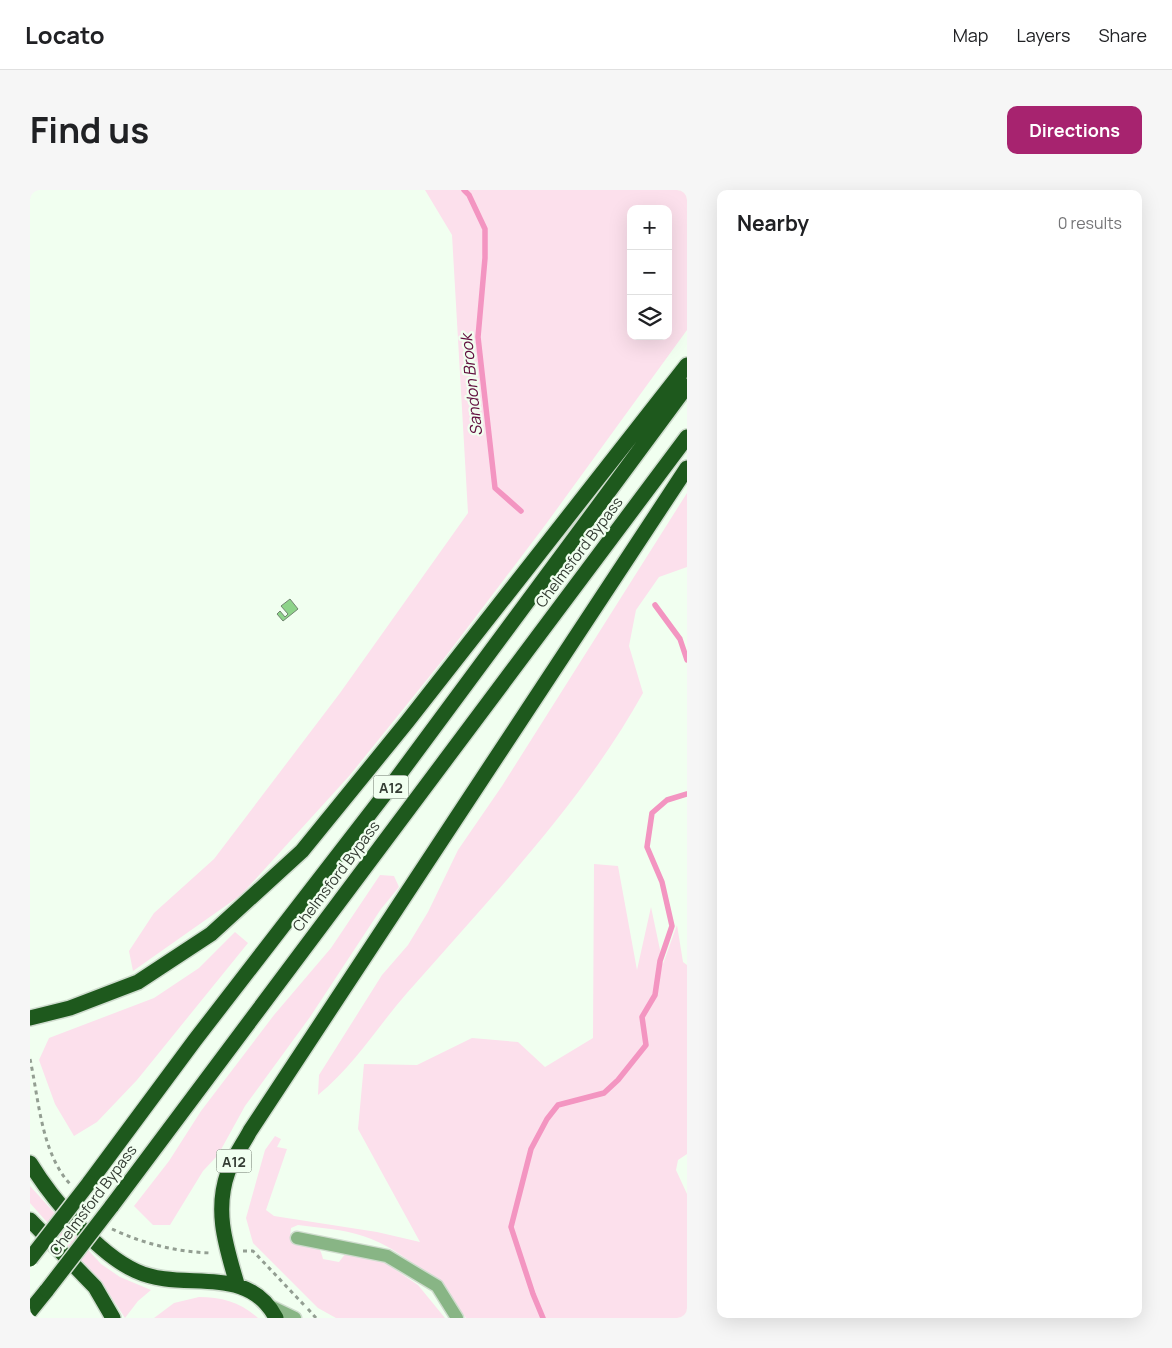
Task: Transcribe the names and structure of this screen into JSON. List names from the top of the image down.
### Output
{
  "streets": {
    "highway": ["Chelmsford Bypass", "A12"]
  },
  "water": ["Sandon Brook"],
  "page": {
    "header": "Locato",
    "nav": ["Map", "Layers", "Share"],
    "title": "Find us",
    "buttons": "Directions",
    "heading": ["Nearby", "0 results"],
    "map_buttons": ["+", "−"]
  }
}
